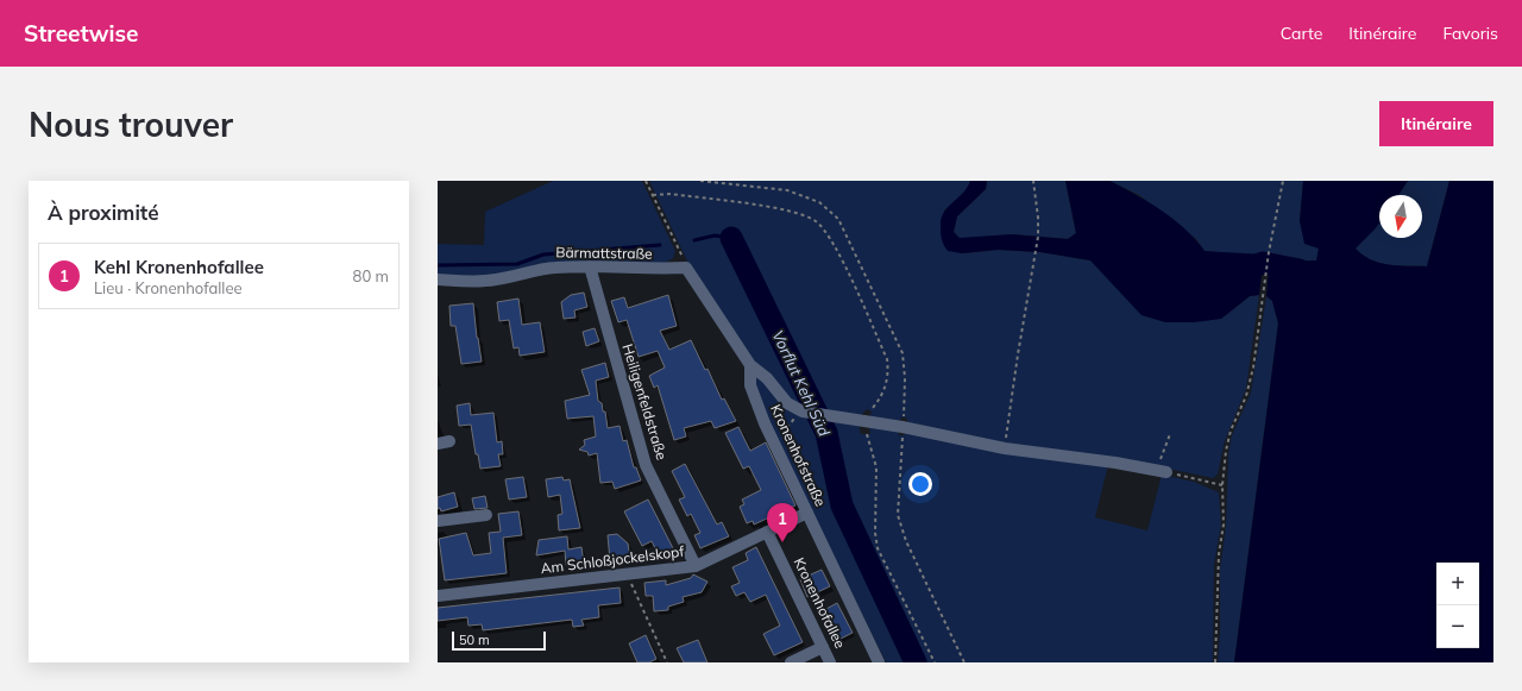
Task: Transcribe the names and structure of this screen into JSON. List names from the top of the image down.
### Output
{
  "streets": {
    "street": [
      "Bärmattstraße",
      "Heiligenfeldstraße",
      "Kronenhofstraße",
      "Am Schloßjockelskopf",
      "Kronenhofallee"
    ]
  },
  "crossings": [
    ["Bärmattstraße", "Heiligenfeldstraße"],
    ["Heiligenfeldstraße", "Am Schloßjockelskopf"],
    ["Kronenhofstraße", "Am Schloßjockelskopf"],
    ["Am Schloßjockelskopf", "Kronenhofallee"]
  ],
  "water": ["Vorflut Kehl Süd"],
  "scale_bar": "50 m",
  "north": "bottom",
  "page": {
    "header": "Streetwise",
    "nav": ["Carte", "Itinéraire", "Favoris"],
    "buttons": "Itinéraire",
    "title": "Nous trouver",
    "heading": "À proximité",
    "list": [
      {
        "mark": "1",
        "name": "Kehl Kronenhofallee",
        "note": "Lieu · Kronenhofallee",
        "value": "80 m"
      }
    ],
    "pins": "1",
    "map_buttons": ["+", "−"],
    "scale": "50 m"
  }
}
